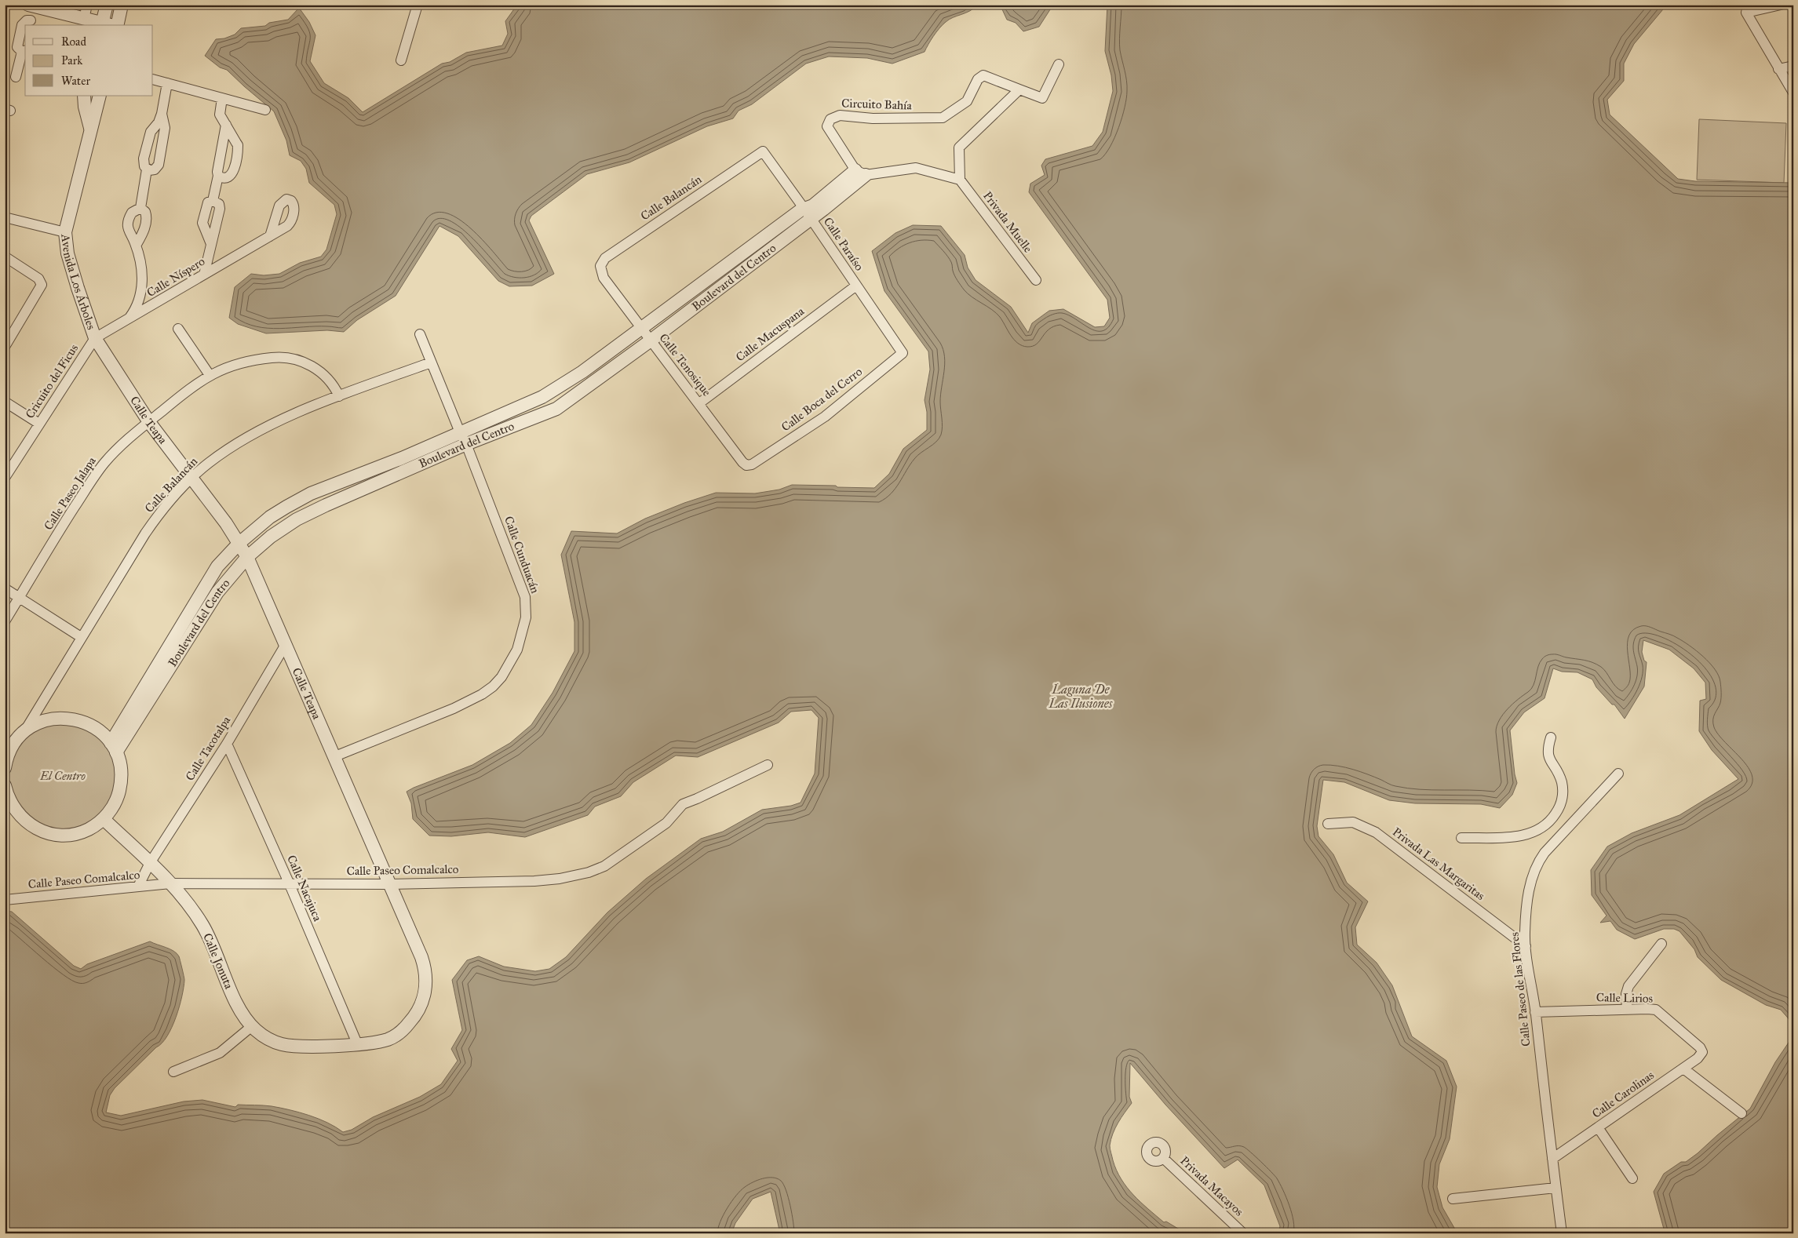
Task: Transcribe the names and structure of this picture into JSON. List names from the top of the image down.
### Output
{
  "streets": {
    "street": [
      "Circuito Bahía",
      "Calle Balancán",
      "Privada Muelle",
      "Calle Paraíso",
      "Calle Níspero",
      "Boulevard del Centro",
      "Avenida Los Árboles",
      "Calle Macuspana",
      "Calle Tenosique",
      "Cricuito del Ficus",
      "Calle Boca del Cerro",
      "Calle Teapa",
      "Calle Paseo Jalapa",
      "Calle Cunduacán",
      "Calle Tacotalpa",
      "Privada Las Margaritas",
      "Calle Paseo Comalcalco",
      "Calle Nacajuca",
      "Calle Jonuta",
      "Calle Paseo de las Flores",
      "Calle Lirios",
      "Calle Carolinas",
      "Privada Macayos"
    ]
  },
  "crossings": [
    ["Circuito Bahía", "Boulevard del Centro"],
    ["Calle Balancán", "Calle Paraíso"],
    ["Calle Balancán", "Calle Tenosique"],
    ["Calle Balancán", "Calle Teapa"],
    ["Calle Balancán", "Calle Paseo Jalapa"],
    ["Calle Balancán", "Calle Cunduacán"],
    ["Calle Paraíso", "Boulevard del Centro"],
    ["Calle Paraíso", "Calle Macuspana"],
    ["Calle Paraíso", "Calle Boca del Cerro"],
    ["Calle Níspero", "Avenida Los Árboles"],
    ["Calle Níspero", "Cricuito del Ficus"],
    ["Calle Níspero", "Calle Teapa"],
    ["Boulevard del Centro", "Calle Tenosique"],
    ["Boulevard del Centro", "Calle Teapa"],
    ["Boulevard del Centro", "Calle Cunduacán"],
    ["Avenida Los Árboles", "Cricuito del Ficus"],
    ["Avenida Los Árboles", "Calle Teapa"],
    ["Calle Macuspana", "Calle Tenosique"],
    ["Calle Tenosique", "Calle Boca del Cerro"],
    ["Cricuito del Ficus", "Calle Teapa"],
    ["Calle Teapa", "Calle Paseo Jalapa"],
    ["Calle Teapa", "Calle Cunduacán"],
    ["Calle Teapa", "Calle Tacotalpa"],
    ["Calle Teapa", "Calle Paseo Comalcalco"],
    ["Calle Teapa", "Calle Nacajuca"],
    ["Calle Teapa", "Calle Jonuta"],
    ["Calle Tacotalpa", "Calle Paseo Comalcalco"],
    ["Calle Tacotalpa", "Calle Nacajuca"],
    ["Calle Tacotalpa", "Calle Jonuta"],
    ["Privada Las Margaritas", "Calle Paseo de las Flores"],
    ["Calle Paseo Comalcalco", "Calle Nacajuca"],
    ["Calle Paseo Comalcalco", "Calle Jonuta"],
    ["Calle Nacajuca", "Calle Jonuta"],
    ["Calle Paseo de las Flores", "Calle Lirios"],
    ["Calle Paseo de las Flores", "Calle Carolinas"],
    ["Calle Lirios", "Calle Carolinas"]
  ],
  "water": ["Laguna De Las Ilusiones"],
  "parks": ["El Centro"],
  "legend": ["Road", "Park", "Water"]
}
